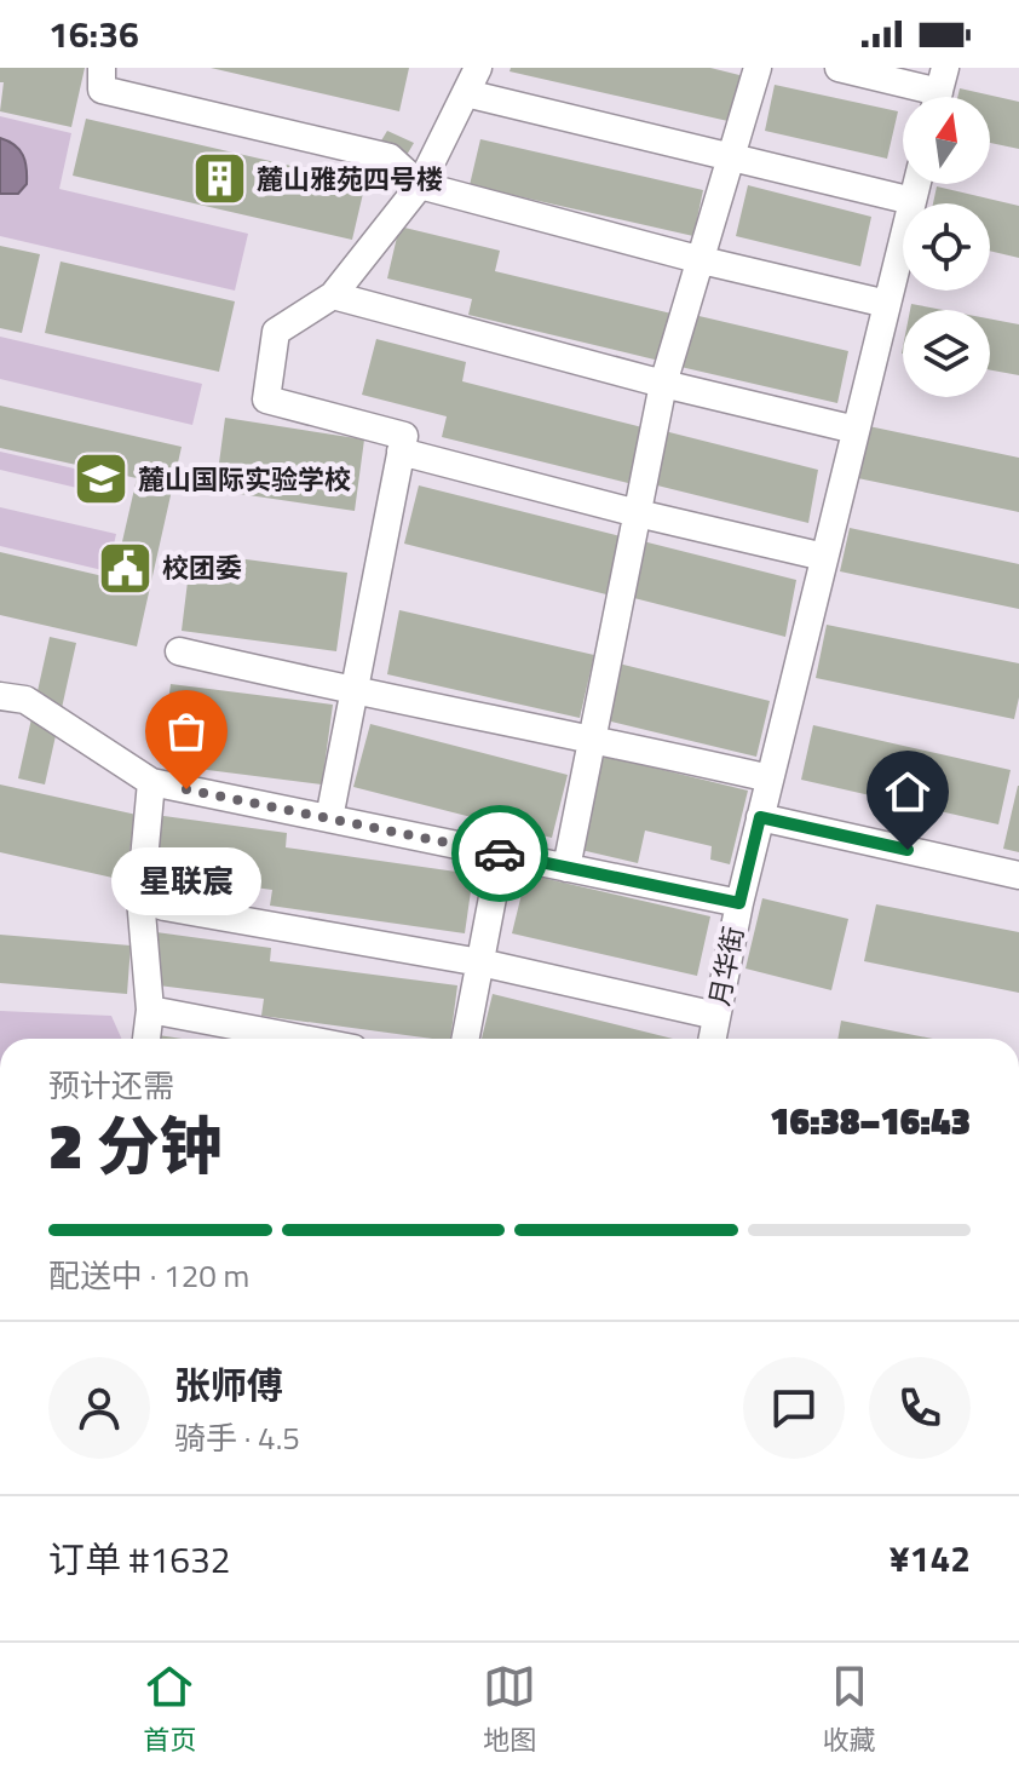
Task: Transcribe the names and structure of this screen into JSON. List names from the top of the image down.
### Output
{
  "streets": {
    "street": ["月华街"]
  },
  "places": {
    "building": ["麓山雅苑四号楼"],
    "school or university": ["麓山国际实验学校"],
    "public building": ["校团委"],
    "other": ["星联宸"]
  },
  "north": "top",
  "page": {
    "status": "16:36",
    "bubble": "星联宸",
    "heading": ["2 分钟", "预计还需", "16:38–16:43"],
    "panel": [
      "张师傅",
      "骑手 · 4.5",
      "订单 #1632",
      "¥142"
    ],
    "bar": "配送中 · 120 m",
    "tabs": ["首页", "地图", "收藏"]
  }
}
